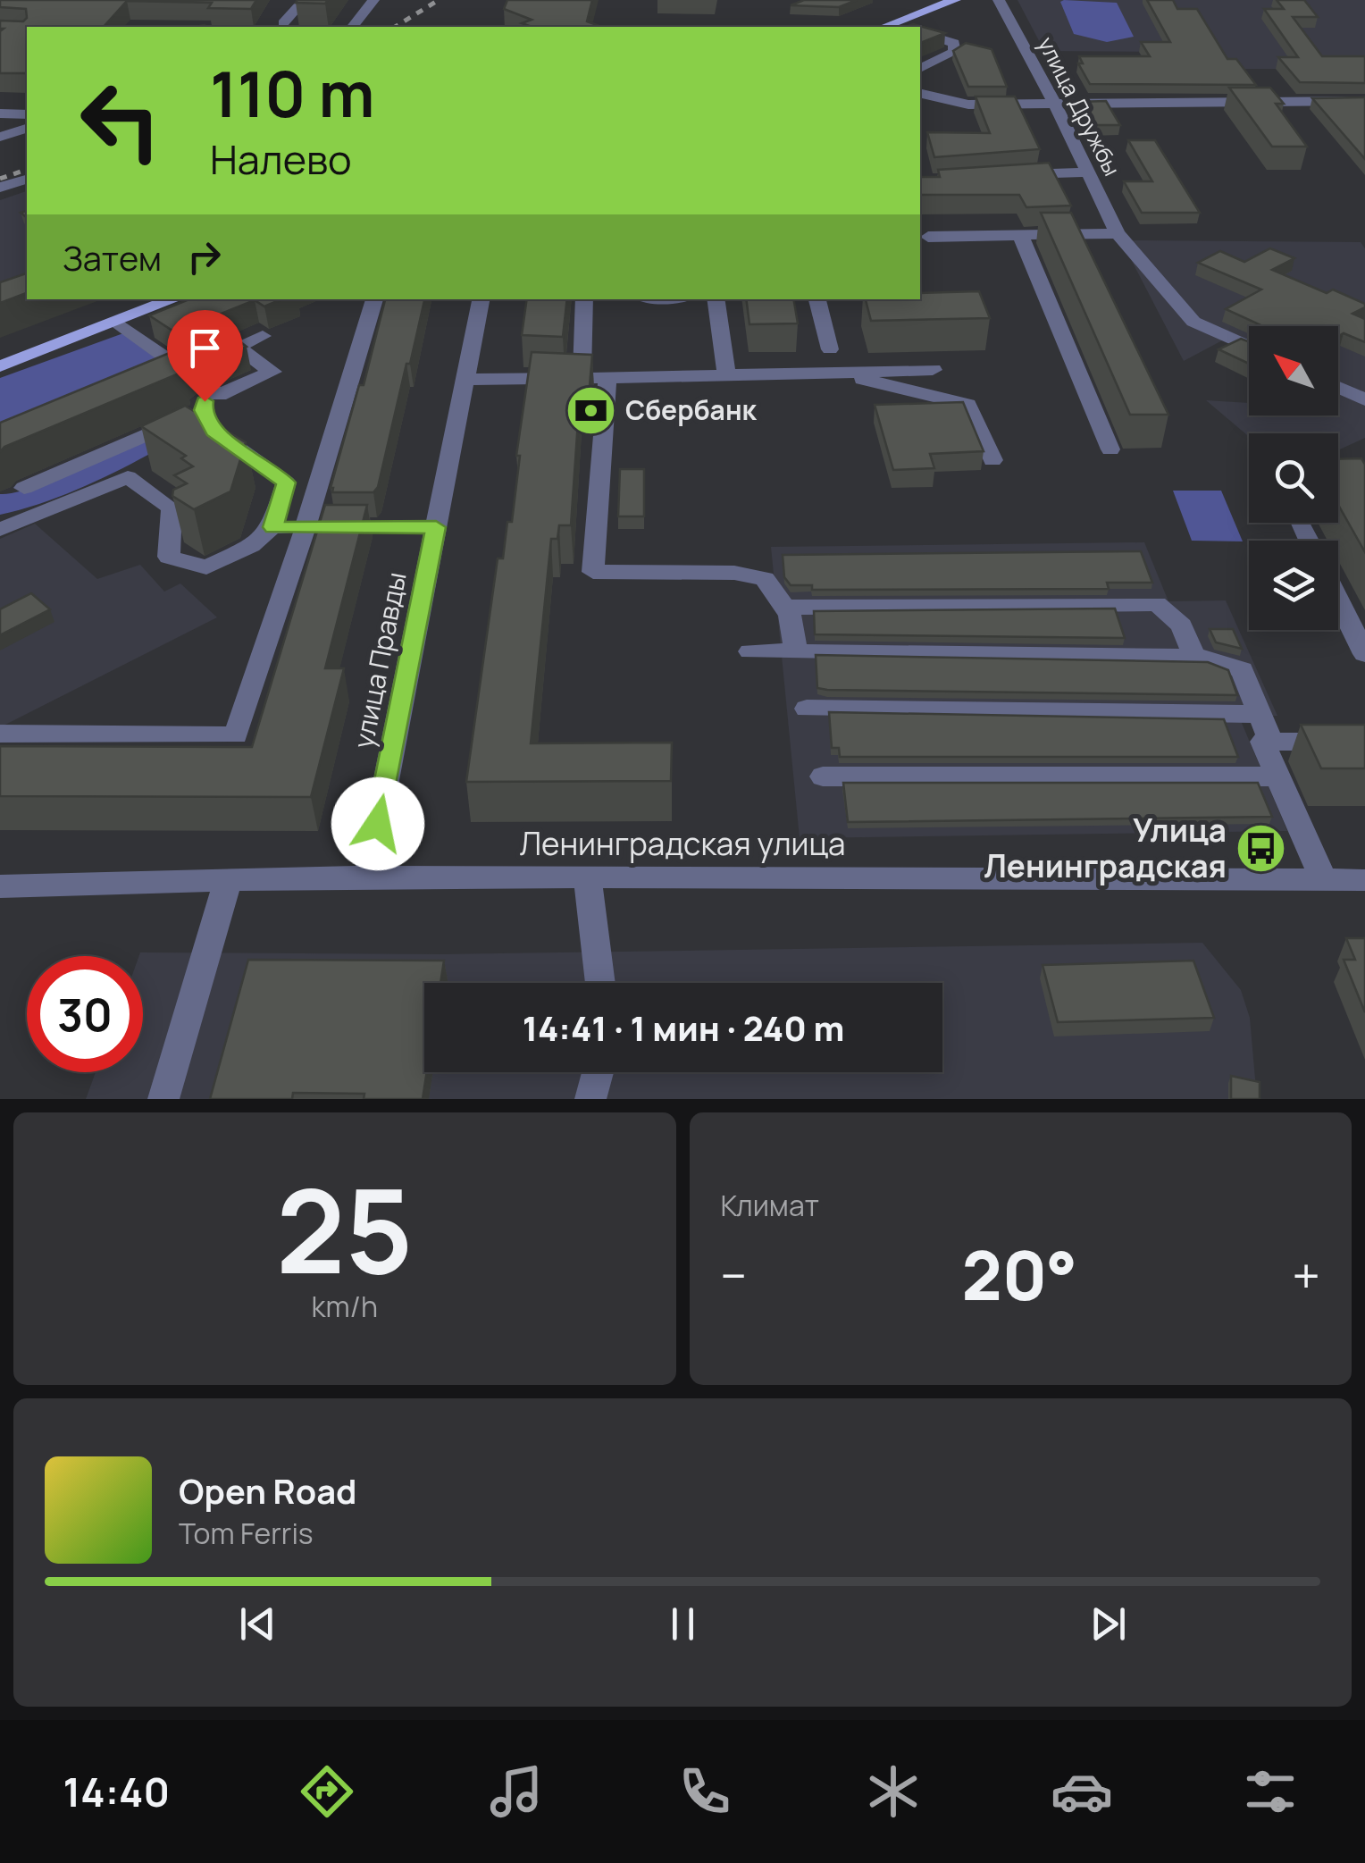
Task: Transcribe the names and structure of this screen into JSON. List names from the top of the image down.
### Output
{
  "streets": {
    "street": ["улица Дружбы", "улица Правды", "Ленинградская улица"]
  },
  "crossings": [
    ["улица Правды", "Ленинградская улица"]
  ],
  "places": {
    "bank": ["Сбербанк"],
    "bus stop": ["Улица Ленинградская"]
  },
  "north": "top left",
  "page": {
    "turn": ["110 m", "Налево"],
    "then": "Затем",
    "limit": "30",
    "trip": "14:41 · 1 мин · 240 m",
    "tile": [
      ["25", "km/h"],
      "Климат"
    ],
    "heat": ["−", "20°", "+"],
    "song": ["Open Road", "Tom Ferris"],
    "tabs": "14:40"
  }
}
